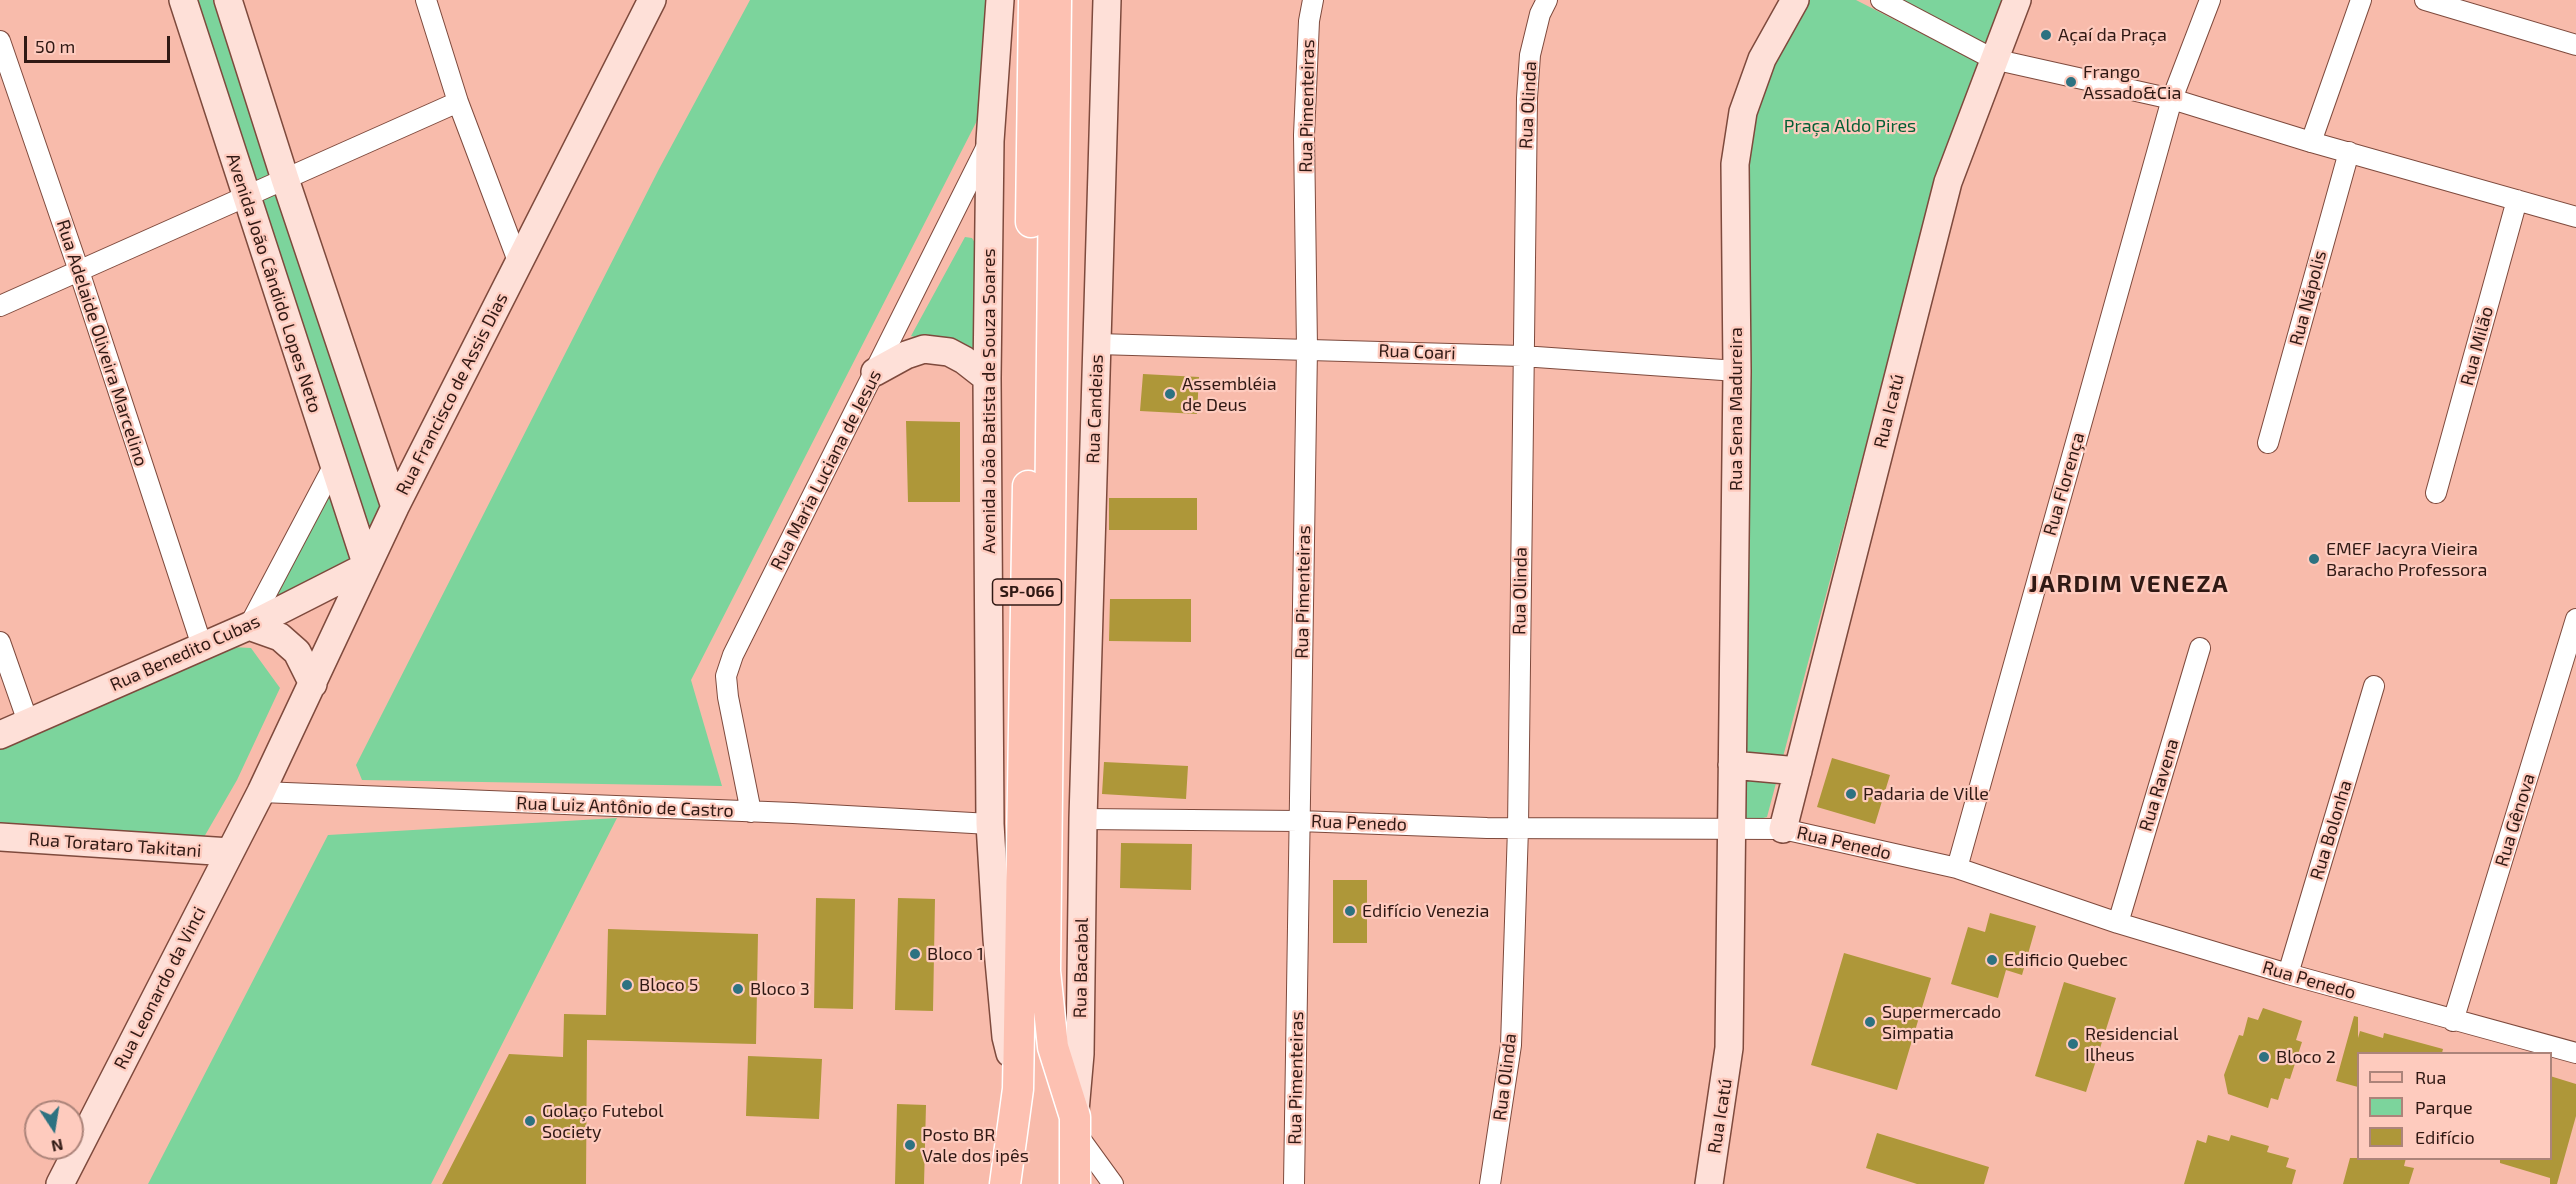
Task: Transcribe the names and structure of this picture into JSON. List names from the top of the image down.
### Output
{
  "streets": {
    "main road": ["SP-066"],
    "street": [
      "Rua Olinda",
      "Rua Pimenteiras",
      "Avenida João Cândido Lopes Neto",
      "Rua Nápolis",
      "Rua Adelaide Oliveira Marcelino",
      "Rua Milão",
      "Rua Coari",
      "Rua Francisco de Assis Dias",
      "Avenida João Batista de Souza Soares",
      "Rua Candeias",
      "Rua Sena Madureira",
      "Rua Icatú",
      "Rua Maria Luciana de Jesus",
      "Rua Florença",
      "Rua Benedito Cubas",
      "Rua Ravena",
      "Rua Luiz Antônio de Castro",
      "Rua Gênova",
      "Rua Penedo",
      "Rua Bolonha",
      "Rua Torataro Takitani",
      "Rua Bacabal",
      "Rua Leonardo da Vinci"
    ]
  },
  "crossings": [
    ["Rua Olinda", "Rua Coari"],
    ["Rua Olinda", "Rua Penedo"],
    ["Rua Pimenteiras", "Rua Coari"],
    ["Rua Pimenteiras", "Rua Penedo"],
    ["Avenida João Cândido Lopes Neto", "Rua Francisco de Assis Dias"],
    ["Avenida João Cândido Lopes Neto", "Rua Benedito Cubas"],
    ["Rua Adelaide Oliveira Marcelino", "Rua Benedito Cubas"],
    ["Rua Coari", "Rua Candeias"],
    ["Rua Coari", "Rua Sena Madureira"],
    ["Rua Francisco de Assis Dias", "Rua Benedito Cubas"],
    ["Rua Francisco de Assis Dias", "Rua Luiz Antônio de Castro"],
    ["Rua Francisco de Assis Dias", "Rua Leonardo da Vinci"],
    ["Avenida João Batista de Souza Soares", "Rua Maria Luciana de Jesus"],
    ["Avenida João Batista de Souza Soares", "SP-066"],
    ["Avenida João Batista de Souza Soares", "Rua Luiz Antônio de Castro"],
    ["Rua Candeias", "Rua Penedo"],
    ["Rua Candeias", "Rua Bacabal"],
    ["Rua Sena Madureira", "Rua Icatú"],
    ["Rua Sena Madureira", "Rua Penedo"],
    ["Rua Icatú", "Rua Penedo"],
    ["Rua Maria Luciana de Jesus", "Rua Luiz Antônio de Castro"],
    ["Rua Florença", "Rua Penedo"],
    ["SP-066", "Rua Bacabal"],
    ["Rua Ravena", "Rua Penedo"],
    ["Rua Luiz Antônio de Castro", "Rua Leonardo da Vinci"],
    ["Rua Gênova", "Rua Penedo"],
    ["Rua Penedo", "Rua Bolonha"],
    ["Rua Penedo", "Rua Bacabal"],
    ["Rua Torataro Takitani", "Rua Leonardo da Vinci"]
  ],
  "districts": ["JARDIM VENEZA"],
  "parks": ["Praça Aldo Pires"],
  "places": [
    "Açaí da Praça",
    "Frango Assado&Cia",
    "Assembléia de Deus",
    "EMEF Jacyra Vieira Baracho Professora",
    "Padaria de Ville",
    "Edifício Venezia",
    "Bloco 1",
    "Edificio Quebec",
    "Bloco 5",
    "Bloco 3",
    "Supermercado Simpatia",
    "Residencial Ilheus",
    "Bloco 2",
    "Golaço Futebol Society",
    "Posto BR Vale dos ipês"
  ],
  "legend": ["Rua", "Parque", "Edifício"],
  "scale_bar": "50 m",
  "north": "bottom"
}
